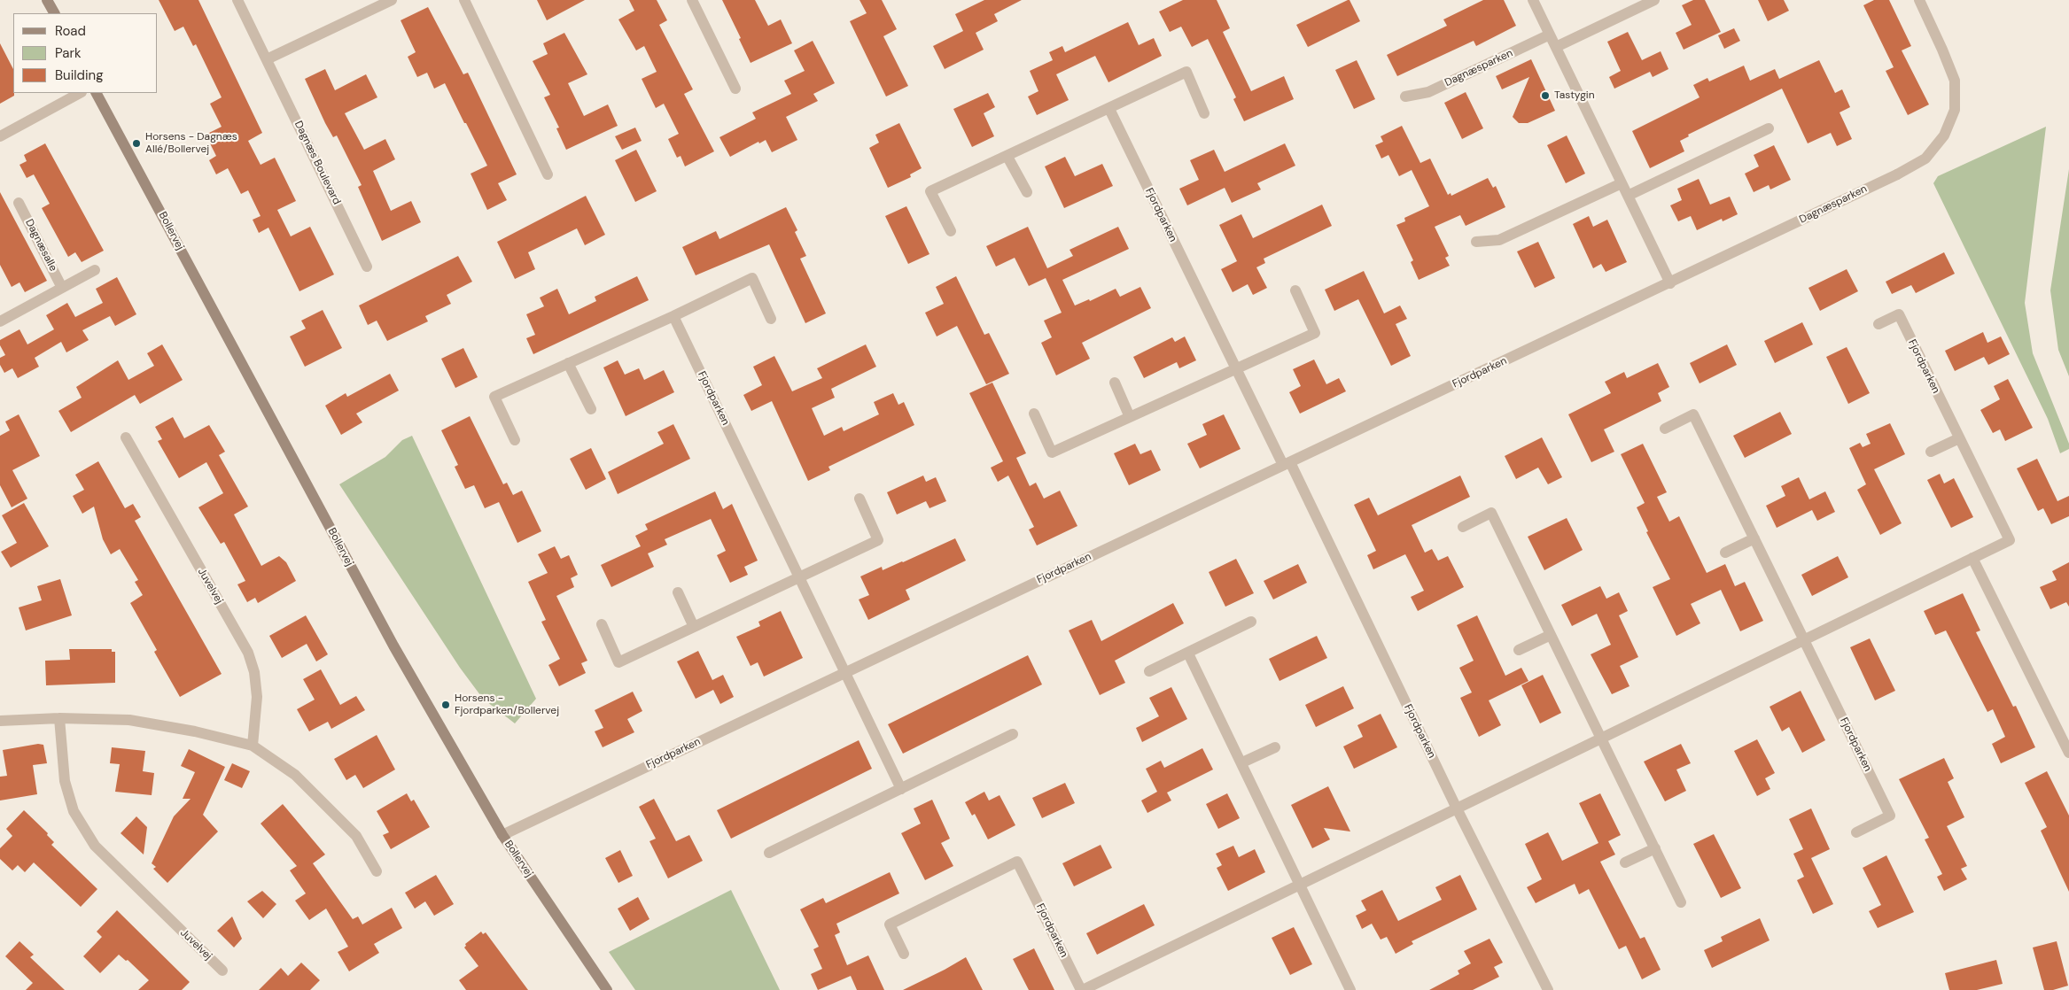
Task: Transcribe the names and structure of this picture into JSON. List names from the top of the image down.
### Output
{
  "streets": {
    "main road": ["Bollervej"],
    "street": [
      "Dagnæsparken",
      "Dagnæs Boulevard",
      "Fjordparken",
      "Dagnæsalle",
      "Juvelvej"
    ]
  },
  "crossings": [
    ["Dagnæsparken", "Fjordparken"],
    ["Fjordparken", "Bollervej"]
  ],
  "places": ["Tastygin", "Horsens - Dagnæs Allé/Bollervej", "Horsens - Fjordparken/Bollervej"],
  "legend": ["Road", "Park", "Building"]
}
